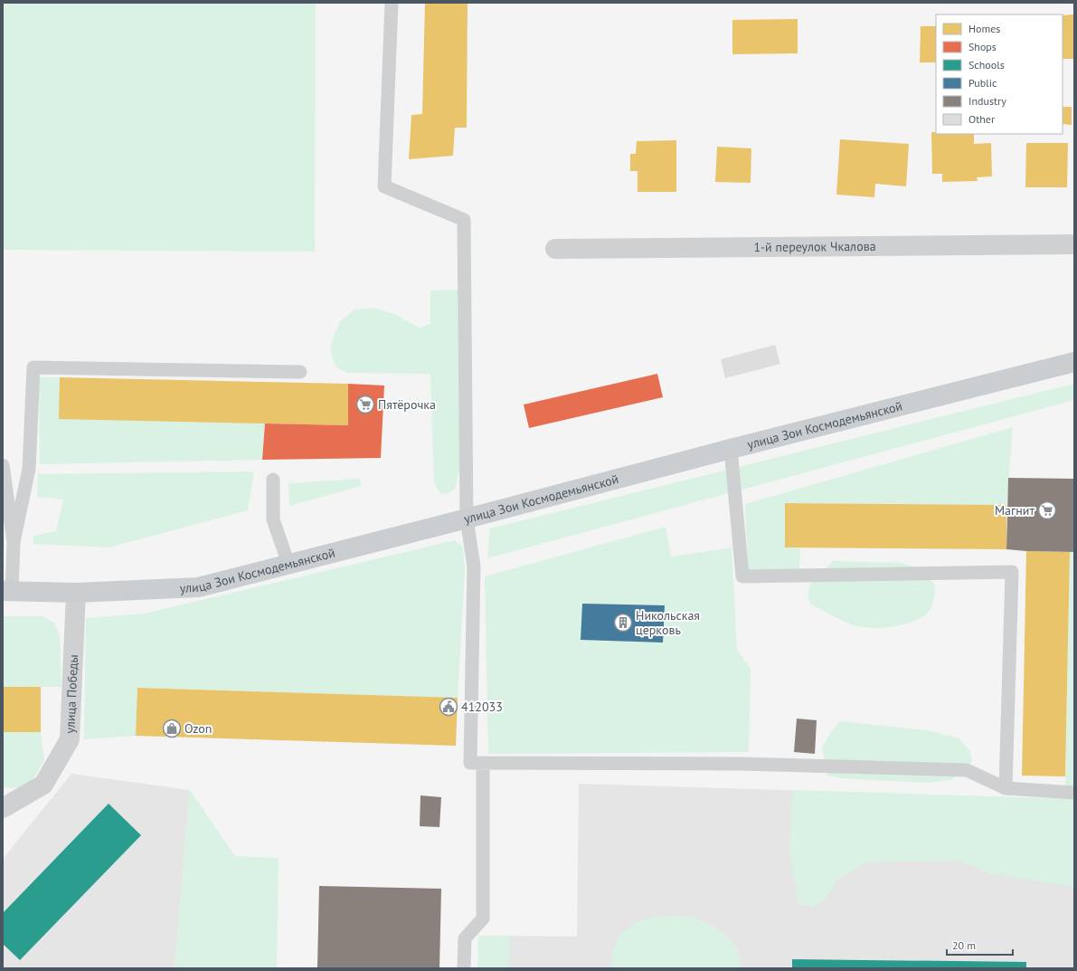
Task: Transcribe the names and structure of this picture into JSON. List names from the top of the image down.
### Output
{
  "streets": {
    "main road": ["улица Зои Космодемьянской"],
    "street": ["1-й переулок Чкалова", "улица Победы"]
  },
  "crossings": [
    ["улица Зои Космодемьянской", "улица Победы"]
  ],
  "places": {
    "supermarket": ["Пятёрочка", "Магнит"],
    "building": ["Никольская церковь"],
    "public building": ["412033"],
    "shop": ["Ozon"]
  },
  "legend": [
    "Homes",
    "Shops",
    "Schools",
    "Public",
    "Industry",
    "Other"
  ],
  "scale_bar": "20 m"
}
